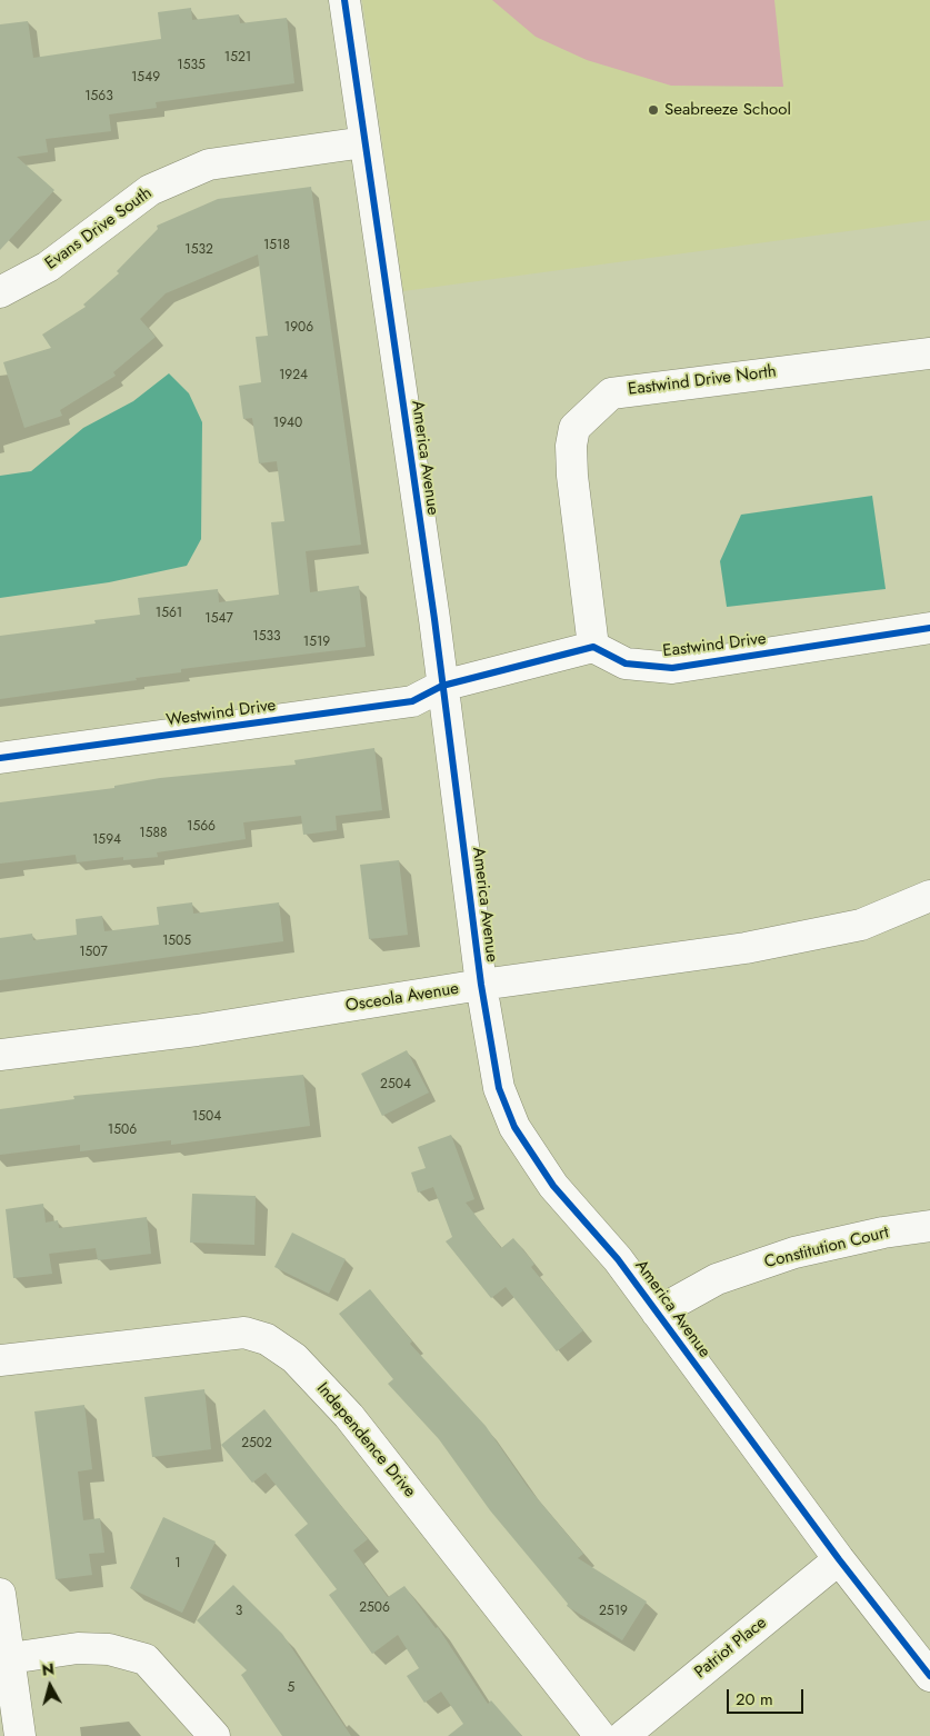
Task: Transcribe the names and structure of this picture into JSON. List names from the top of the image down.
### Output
{
  "streets": {
    "street": [
      "Evans Drive South",
      "Eastwind Drive North",
      "America Avenue",
      "Eastwind Drive",
      "Westwind Drive",
      "Osceola Avenue",
      "Constitution Court",
      "Independence Drive",
      "Patriot Place"
    ]
  },
  "crossings": [
    ["Evans Drive South", "America Avenue"],
    ["Eastwind Drive North", "Eastwind Drive"],
    ["America Avenue", "Westwind Drive"],
    ["America Avenue", "Osceola Avenue"],
    ["America Avenue", "Constitution Court"],
    ["America Avenue", "Patriot Place"]
  ],
  "places": ["Seabreeze School"],
  "house_numbers": [
    "1521",
    "1535",
    "1549",
    "1563",
    "1518",
    "1532",
    "1906",
    "1924",
    "1940",
    "1561",
    "1547",
    "1533",
    "1519",
    "1566",
    "1588",
    "1594",
    "1505",
    "1507",
    "2504",
    "1504",
    "1506",
    "2502",
    "1",
    "2506",
    "3",
    "2519",
    "5"
  ],
  "scale_bar": "20 m",
  "north": "top"
}
